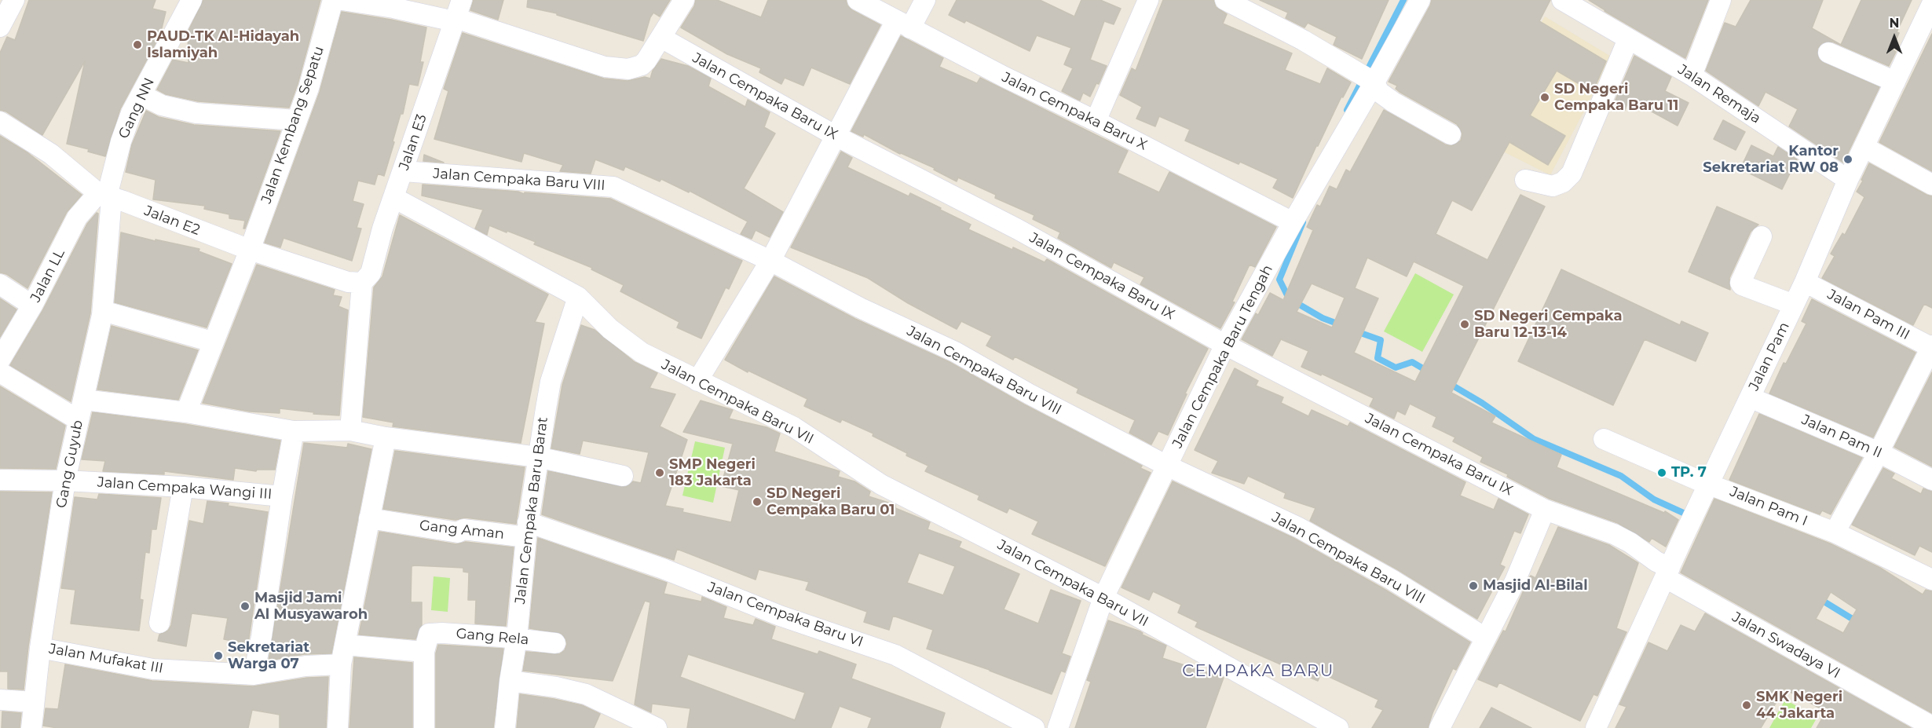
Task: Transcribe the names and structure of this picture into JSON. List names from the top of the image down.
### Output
{
  "streets": {
    "street": [
      "Jalan Remaja",
      "Jalan Cempaka Baru IX",
      "Gang NN",
      "Jalan Cempaka Baru X",
      "Jalan Kembang Sepatu",
      "Jalan E3",
      "Jalan Cempaka Baru VIII",
      "Jalan E2",
      "Jalan LL",
      "Jalan Pam III",
      "Jalan Cempaka Baru Tengah",
      "Jalan Pam",
      "Jalan Cempaka Baru VII",
      "Jalan Pam II",
      "Gang Guyub",
      "Jalan Cempaka Wangi III",
      "Jalan Pam I",
      "Jalan Cempaka Baru Barat",
      "Gang Aman",
      "Jalan Cempaka Baru VI",
      "Gang Rela",
      "Jalan Swadaya VI",
      "Jalan Mufakat III"
    ]
  },
  "crossings": [
    ["Jalan Remaja", "Jalan Pam"],
    ["Jalan Cempaka Baru IX", "Jalan Cempaka Baru Tengah"],
    ["Jalan Cempaka Baru IX", "Jalan Pam"],
    ["Jalan Cempaka Baru IX", "Jalan Swadaya VI"],
    ["Gang NN", "Jalan E2"],
    ["Gang NN", "Jalan LL"],
    ["Gang NN", "Gang Guyub"],
    ["Jalan Cempaka Baru X", "Jalan Cempaka Baru Tengah"],
    ["Jalan Kembang Sepatu", "Jalan E2"],
    ["Jalan E3", "Jalan Cempaka Baru VIII"],
    ["Jalan E3", "Jalan E2"],
    ["Jalan E3", "Jalan Cempaka Baru VII"],
    ["Jalan Cempaka Baru VIII", "Jalan Cempaka Baru Tengah"],
    ["Jalan E2", "Jalan LL"],
    ["Jalan Pam III", "Jalan Pam"],
    ["Jalan Cempaka Baru Tengah", "Jalan Cempaka Baru VII"],
    ["Jalan Pam", "Jalan Pam II"],
    ["Jalan Pam", "Jalan Pam I"],
    ["Jalan Pam", "Jalan Swadaya VI"],
    ["Jalan Cempaka Baru VII", "Jalan Cempaka Baru Barat"],
    ["Gang Guyub", "Jalan Cempaka Wangi III"],
    ["Gang Guyub", "Jalan Mufakat III"],
    ["Jalan Cempaka Baru Barat", "Gang Aman"],
    ["Jalan Cempaka Baru Barat", "Jalan Cempaka Baru VI"],
    ["Jalan Cempaka Baru Barat", "Gang Rela"],
    ["Gang Aman", "Jalan Cempaka Baru VI"],
    ["Gang Rela", "Jalan Mufakat III"]
  ],
  "districts": ["CEMPAKA BARU"],
  "places": [
    "PAUD-TK Al-Hidayah Islamiyah",
    "SD Negeri Cempaka Baru 11",
    "Kantor Sekretariat RW 08",
    "SD Negeri Cempaka Baru 12-13-14",
    "SMP Negeri 183 Jakarta",
    "TP. 7",
    "SD Negeri Cempaka Baru 01",
    "Masjid Al-Bilal",
    "Masjid Jami Al Musyawaroh",
    "Sekretariat Warga 07",
    "SMK Negeri 44 Jakarta"
  ],
  "north": "top"
}
